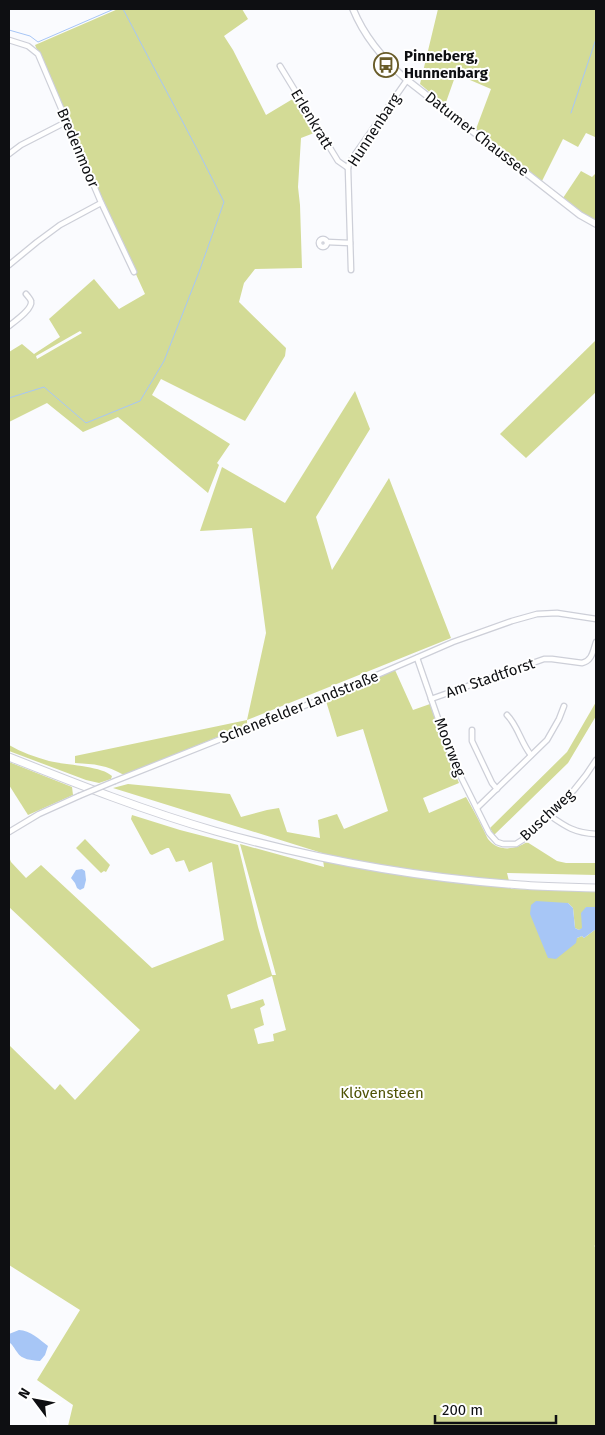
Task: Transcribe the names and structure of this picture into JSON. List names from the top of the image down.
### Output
{
  "streets": {
    "street": [
      "Erlenkratt",
      "Hunnenbarg",
      "Datumer Chaussee",
      "Bredenmoor",
      "Am Stadtforst",
      "Schenefelder Landstraße",
      "Moorweg",
      "Buschweg"
    ]
  },
  "crossings": [
    ["Erlenkratt", "Hunnenbarg"],
    ["Hunnenbarg", "Datumer Chaussee"],
    ["Am Stadtforst", "Moorweg"],
    ["Schenefelder Landstraße", "Moorweg"],
    ["Moorweg", "Buschweg"]
  ],
  "parks": ["Klövensteen"],
  "places": {
    "bus stop": ["Pinneberg, Hunnenbarg"]
  },
  "scale_bar": "200 m",
  "north": "top left"
}
